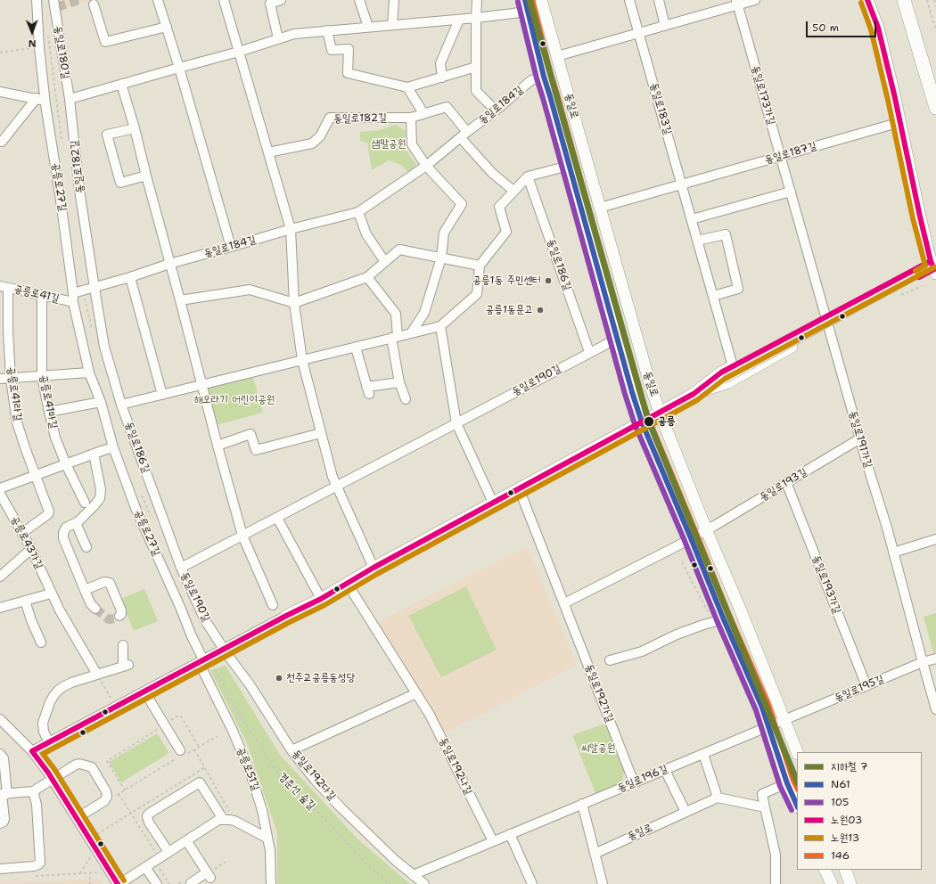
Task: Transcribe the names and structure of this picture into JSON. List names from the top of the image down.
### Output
{
  "streets": {
    "main road": ["동일로"],
    "street": [
      "동일로180길",
      "동일로173가길",
      "동일로184길",
      "동일로183길",
      "동일로182길",
      "동일로187길",
      "공릉로27길",
      "동일로186길",
      "공릉로41길",
      "동일로190길",
      "공릉로41라길",
      "공릉로41마길",
      "동일로191가길",
      "동일로193길",
      "공릉로43가길",
      "동일로193가길",
      "동일로195길",
      "동일로192가길",
      "동일로192나길",
      "공릉로51길",
      "동일로192다길",
      "동일로196길"
    ],
    "path": ["경춘선 숲길"]
  },
  "crossings": [
    ["동일로180길", "동일로182길"],
    ["동일로173가길", "동일로187길"],
    ["동일로173가길", "동일로191가길"],
    ["동일로184길", "동일로"],
    ["동일로184길", "동일로182길"],
    ["동일로184길", "공릉로27길"],
    ["동일로", "동일로187길"],
    ["동일로", "동일로190길"],
    ["동일로", "동일로193길"],
    ["동일로", "동일로195길"],
    ["동일로", "동일로196길"],
    ["동일로183길", "동일로187길"],
    ["공릉로27길", "공릉로41길"],
    ["공릉로27길", "공릉로51길"],
    ["동일로186길", "동일로190길"],
    ["공릉로41길", "공릉로41라길"],
    ["공릉로41길", "공릉로41마길"],
    ["동일로190길", "동일로192다길"],
    ["공릉로41라길", "공릉로43가길"],
    ["동일로191가길", "동일로193길"],
    ["동일로191가길", "동일로195길"],
    ["동일로193길", "동일로193가길"],
    ["동일로193가길", "동일로195길"],
    ["동일로195길", "동일로196길"],
    ["동일로192가길", "동일로196길"],
    ["동일로192나길", "동일로196길"],
    ["동일로192다길", "동일로196길"]
  ],
  "parks": ["샘말공원", "해오라기 어린이공원", "씨알공원"],
  "places": [
    "공릉1동 주민센터",
    "공릉1동문고",
    "공릉",
    "천주교공릉동성당"
  ],
  "lines": [
    "metro line 7",
    "transit line N61",
    "transit line 노원03",
    "transit line 146",
    "transit line 105",
    "transit line 노원13"
  ],
  "legend": [
    "지하철 7",
    "N61",
    "105",
    "노원03",
    "노원13",
    "146"
  ],
  "scale_bar": "50 m",
  "north": "bottom"
}
